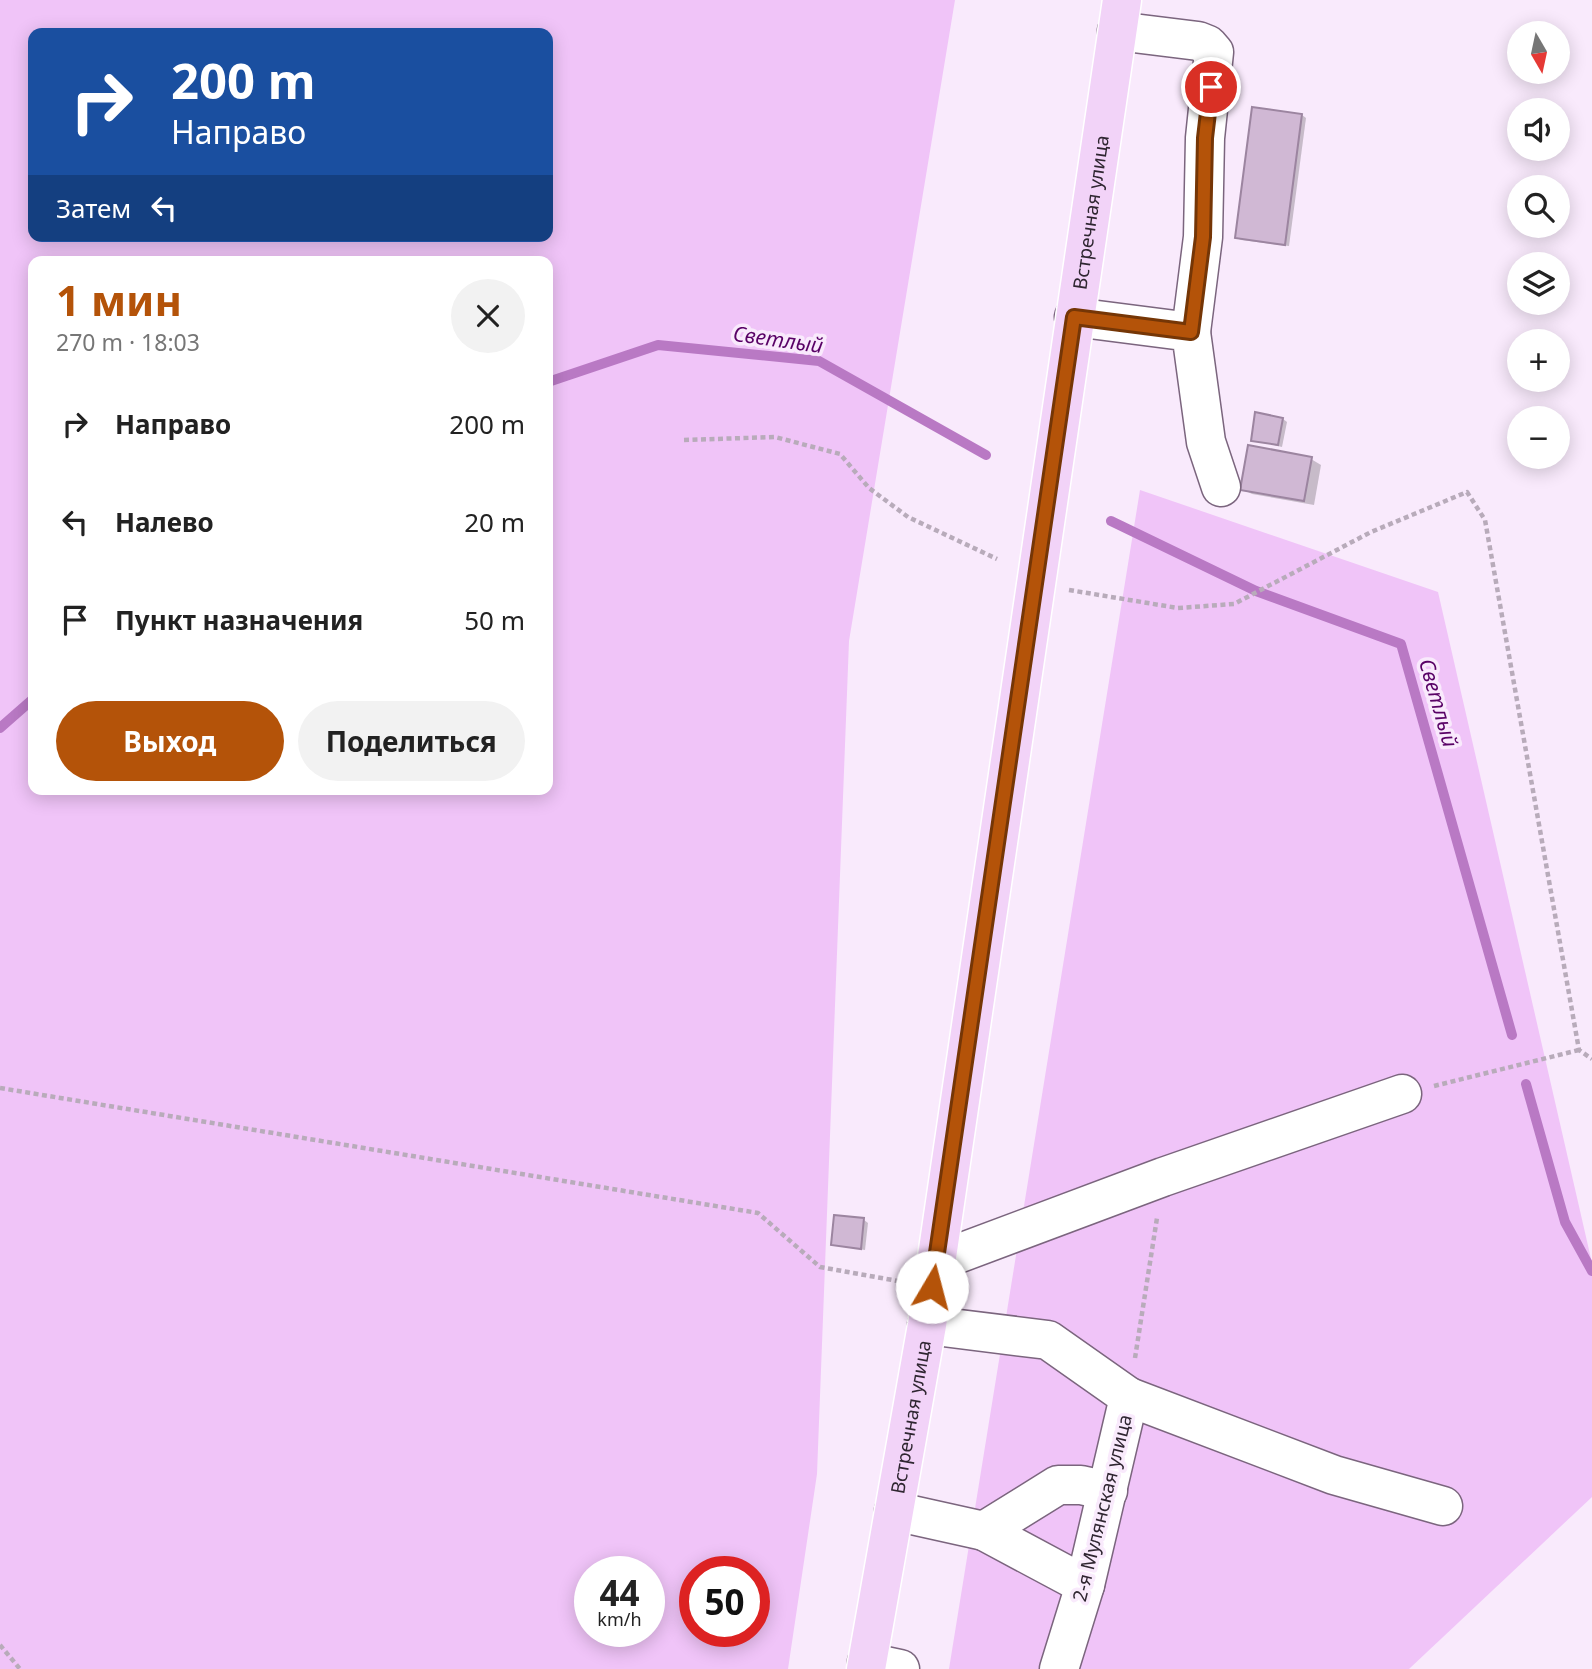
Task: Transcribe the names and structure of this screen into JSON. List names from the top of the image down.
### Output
{
  "streets": {
    "main road": ["Встречная улица"],
    "street": ["2-я Мулянская улица"]
  },
  "crossings": [
    ["Встречная улица", "2-я Мулянская улица"]
  ],
  "water": ["Светлый"],
  "north": "bottom",
  "page": {
    "map_buttons": ["+", "−"],
    "turn": ["200 m", "Направо"],
    "then": "Затем",
    "heading": ["1 мин", "270 m · 18:03"],
    "list": [
      {
        "name": "Направо",
        "value": "200 m"
      },
      {
        "name": "Налево",
        "value": "20 m"
      },
      {
        "name": "Пункт назначения",
        "value": "50 m"
      }
    ],
    "buttons": ["Выход", "Поделиться"],
    "speed": "44 km/h",
    "limit": "50"
  }
}
